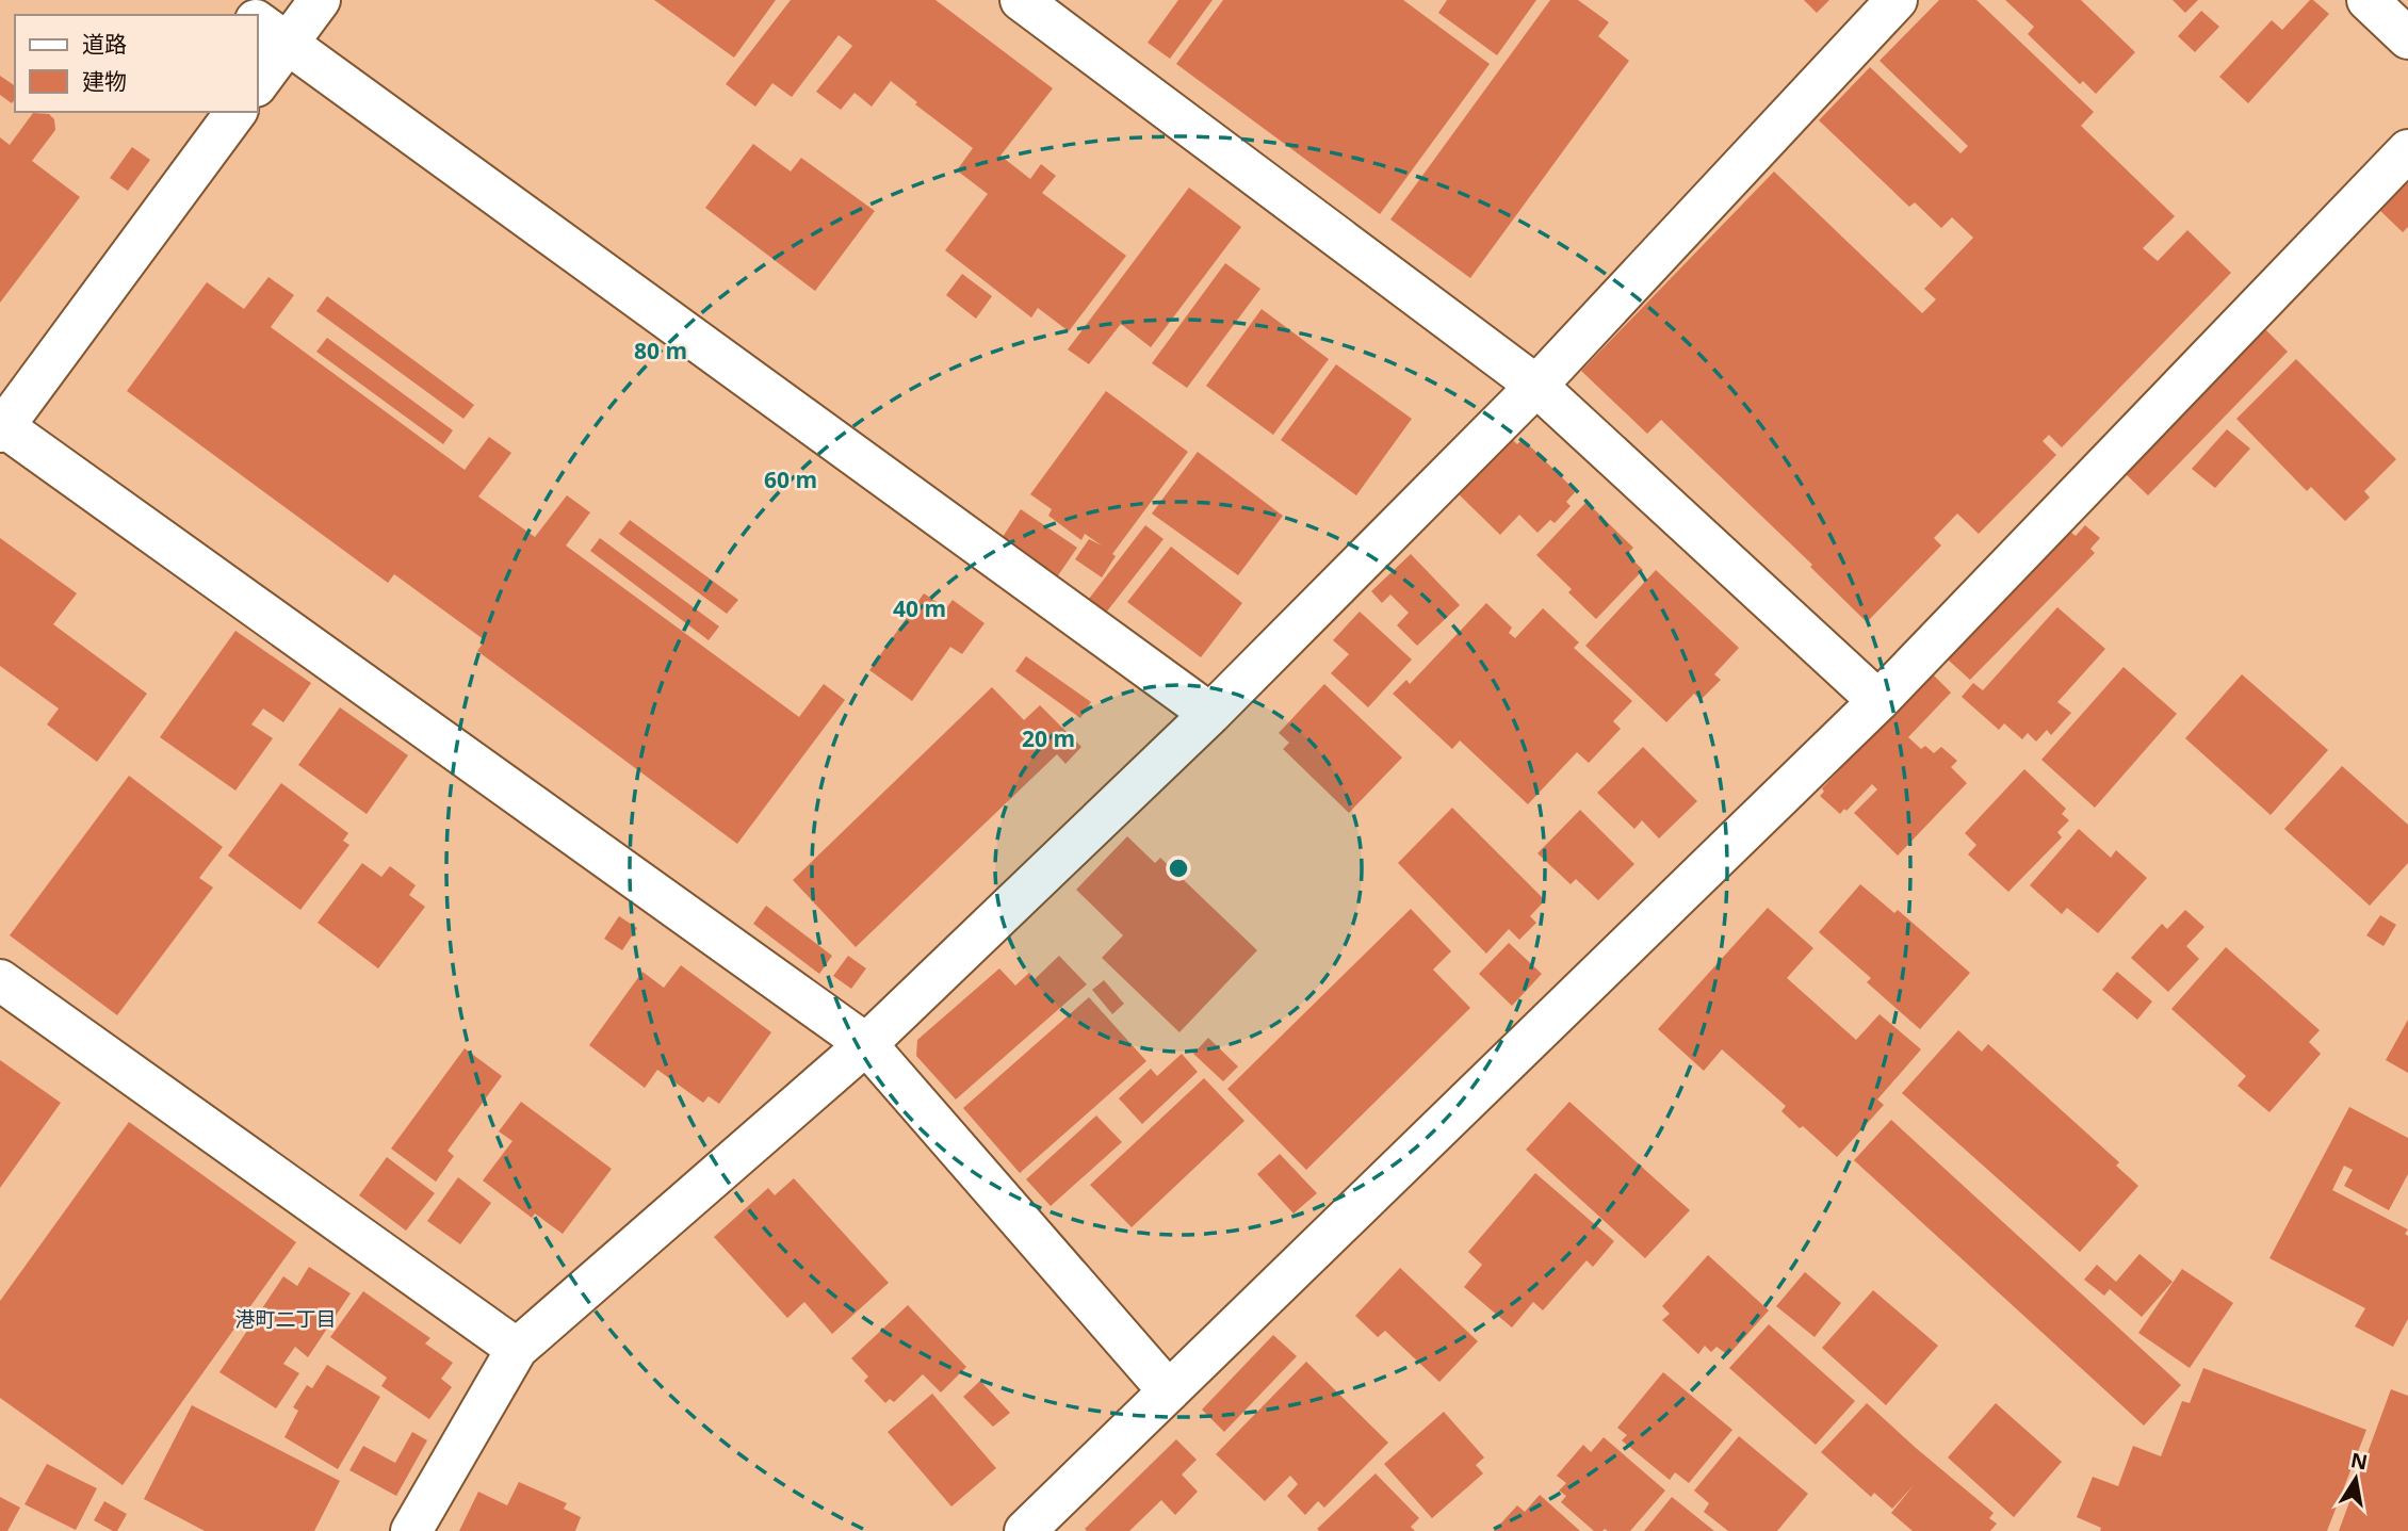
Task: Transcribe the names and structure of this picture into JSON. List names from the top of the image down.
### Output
{
  "districts": ["港町二丁目"],
  "legend": ["道路", "建物"],
  "north": "top",
  "rings": [
    "80 m",
    "60 m",
    "40 m",
    "20 m"
  ]
}
